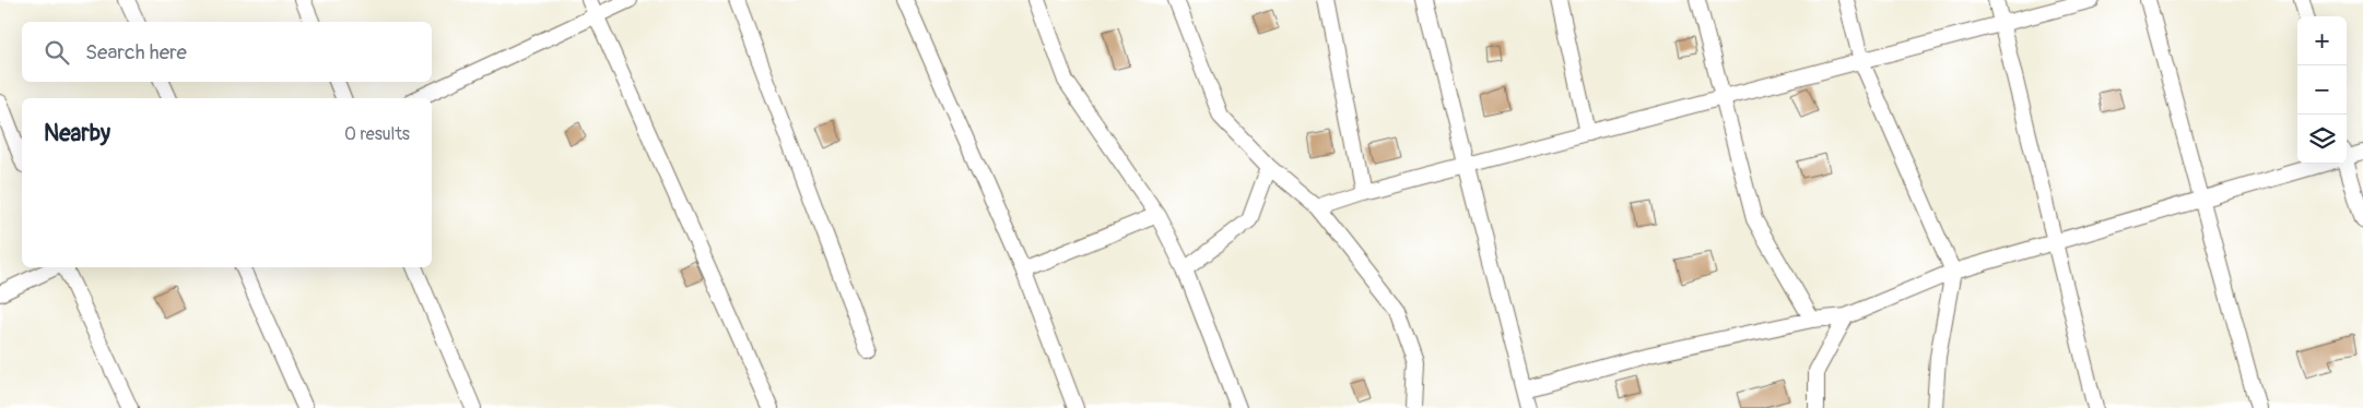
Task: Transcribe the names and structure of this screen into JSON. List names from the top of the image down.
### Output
{
  "page": {
    "map_buttons": ["+", "−"],
    "search": "Search here",
    "heading": ["Nearby", "0 results"]
  }
}
